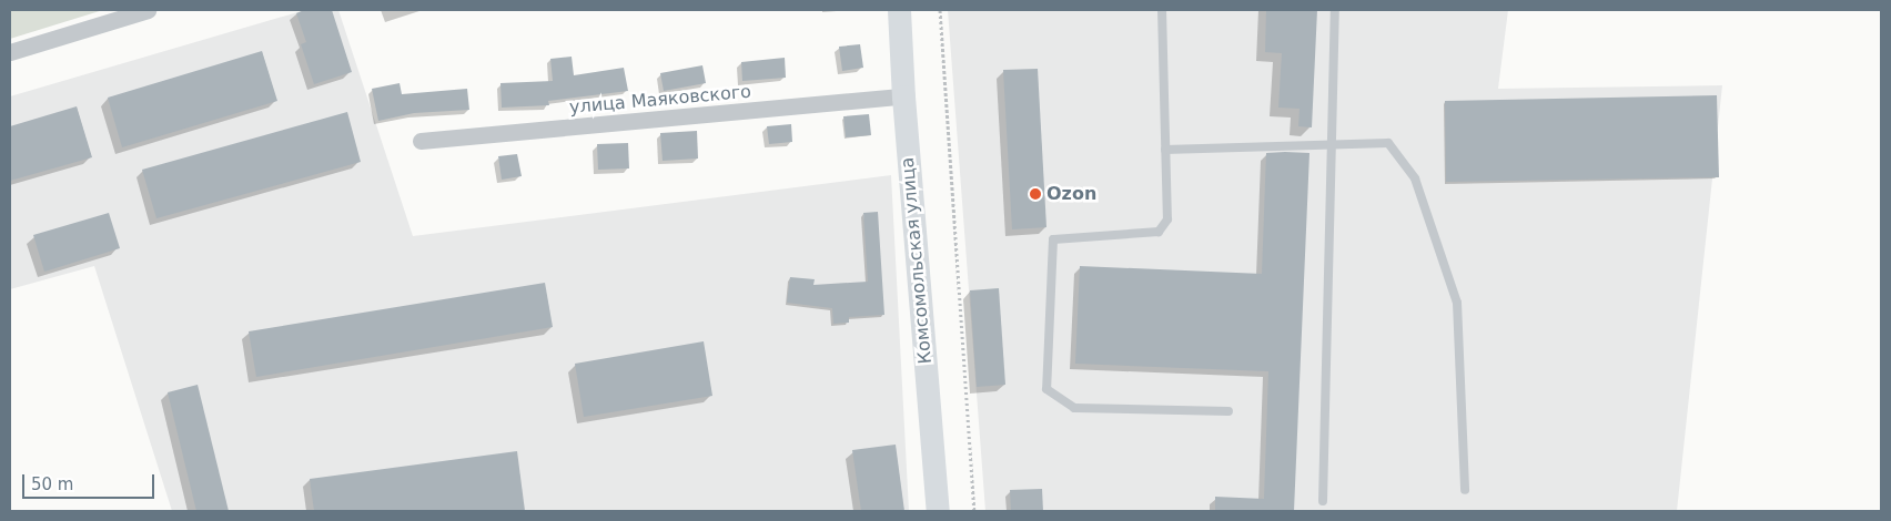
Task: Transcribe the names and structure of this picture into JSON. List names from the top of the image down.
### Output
{
  "streets": {
    "street": ["улица Маяковского", "Комсомольская улица"]
  },
  "crossings": [
    ["улица Маяковского", "Комсомольская улица"]
  ],
  "places": ["Ozon"],
  "scale_bar": "50 m"
}
